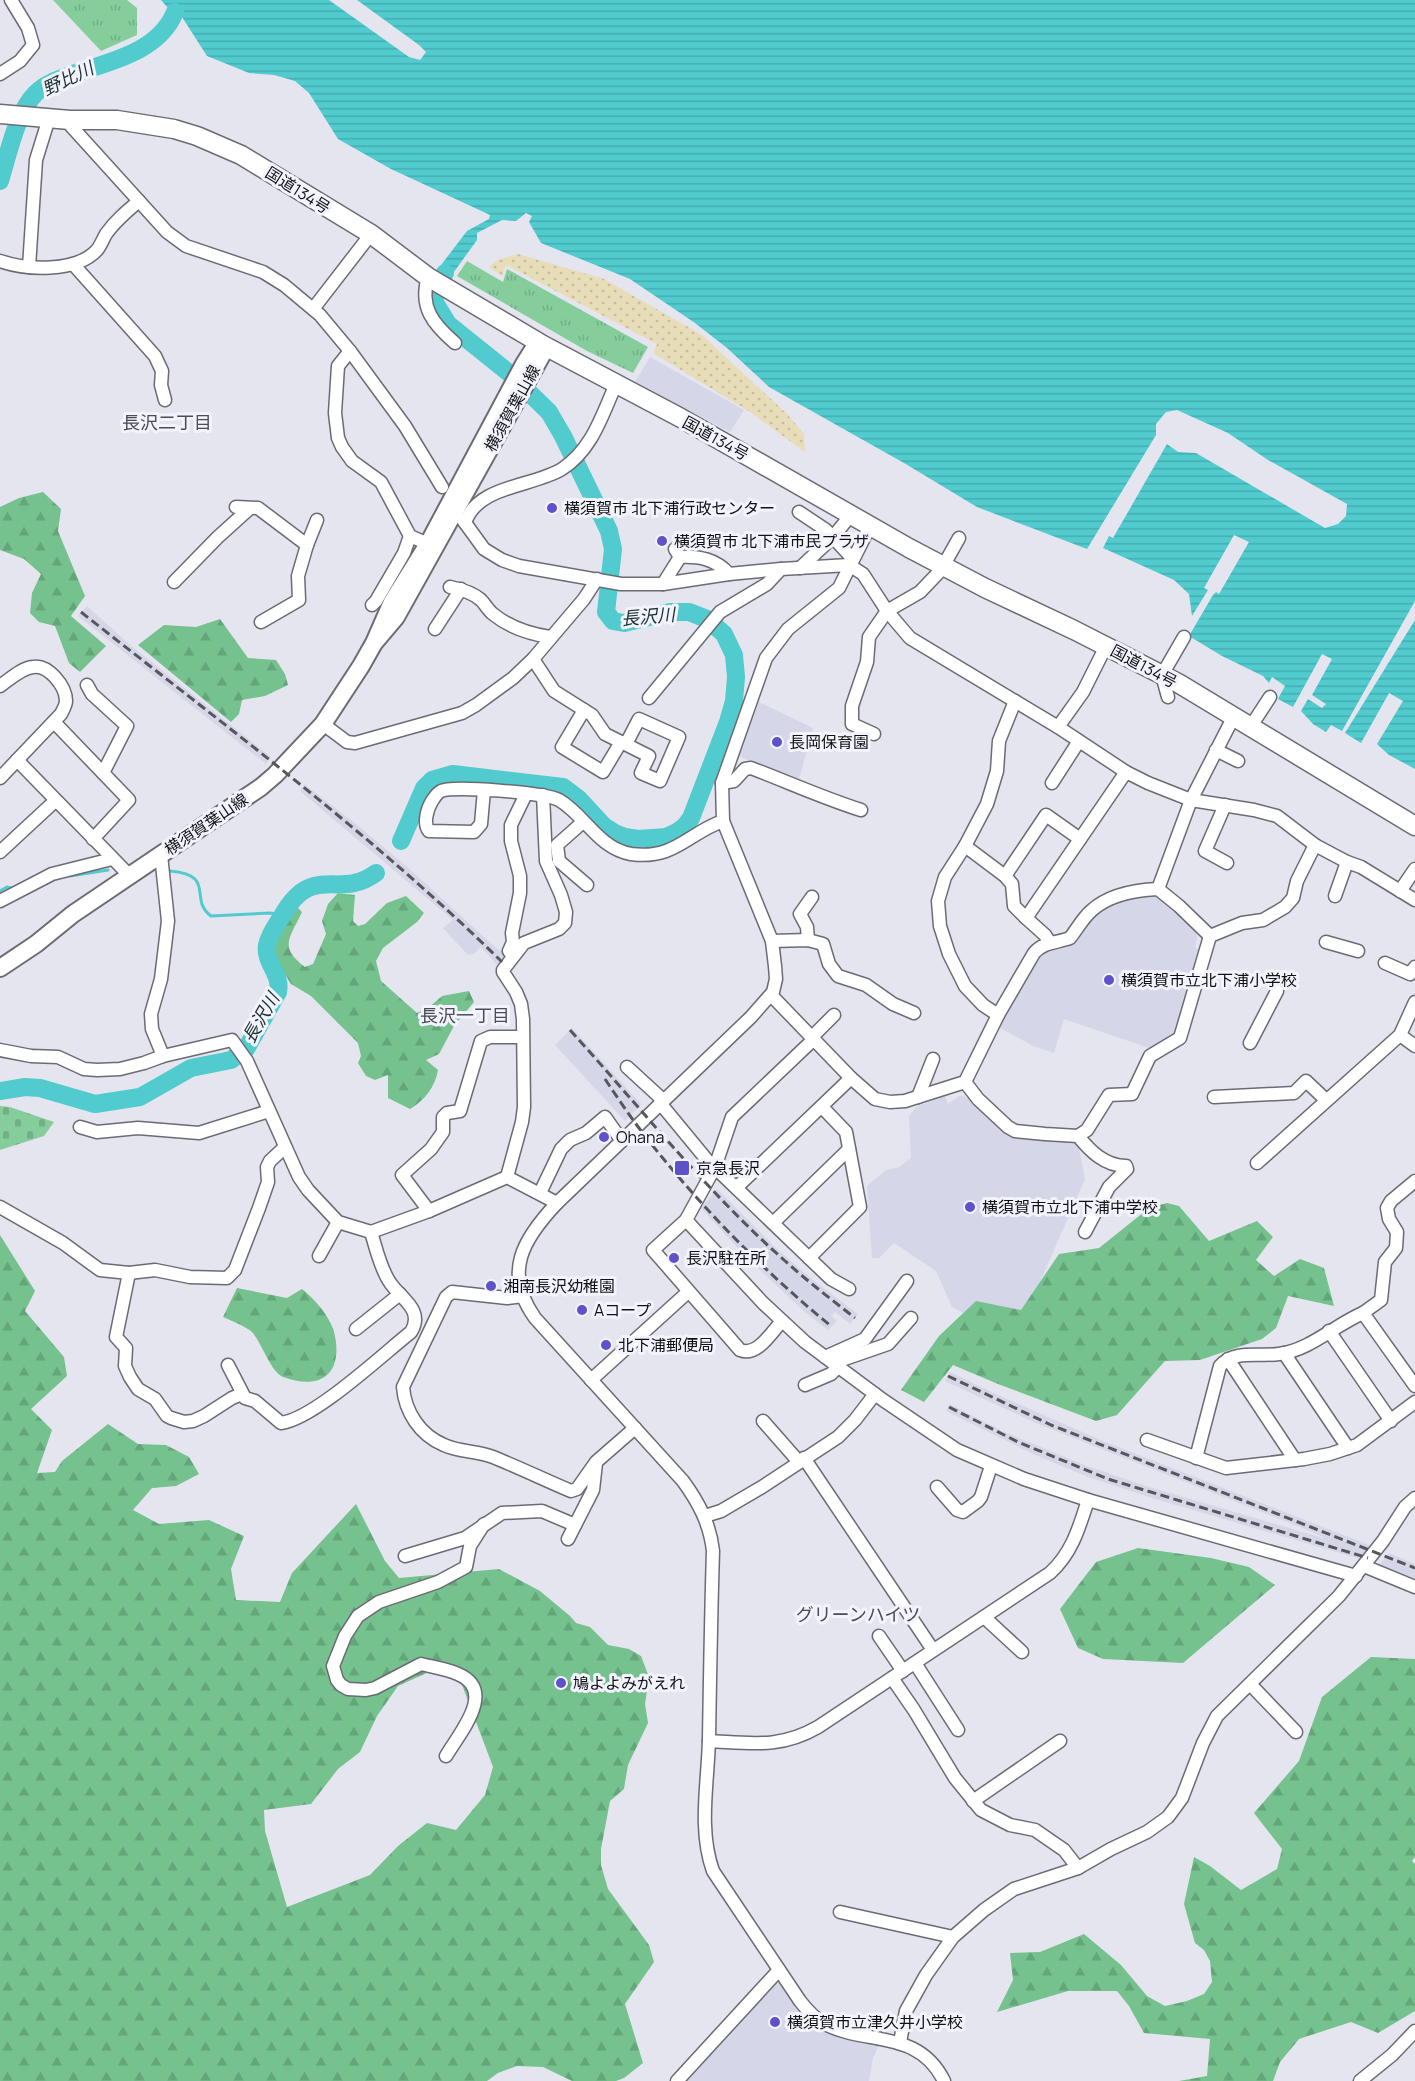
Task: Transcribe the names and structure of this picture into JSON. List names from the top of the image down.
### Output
{
  "streets": {
    "highway": ["国道134号"],
    "main road": ["横須賀葉山線"]
  },
  "crossings": [
    ["国道134号", "横須賀葉山線"]
  ],
  "districts": ["長沢二丁目", "長沢一丁目", "グリーンハイツ"],
  "water": ["野比川", "長沢川"],
  "places": {
    "other": [
      "横須賀市 北下浦行政センター",
      "横須賀市 北下浦市民プラザ",
      "長岡保育園",
      "横須賀市立北下浦小学校",
      "Ohana",
      "横須賀市立北下浦中学校",
      "長沢駐在所",
      "湘南長沢幼稚園",
      "Aコープ",
      "北下浦郵便局",
      "鳩よよみがえれ",
      "横須賀市立津久井小学校"
    ],
    "transit": ["京急長沢"]
  }
}
